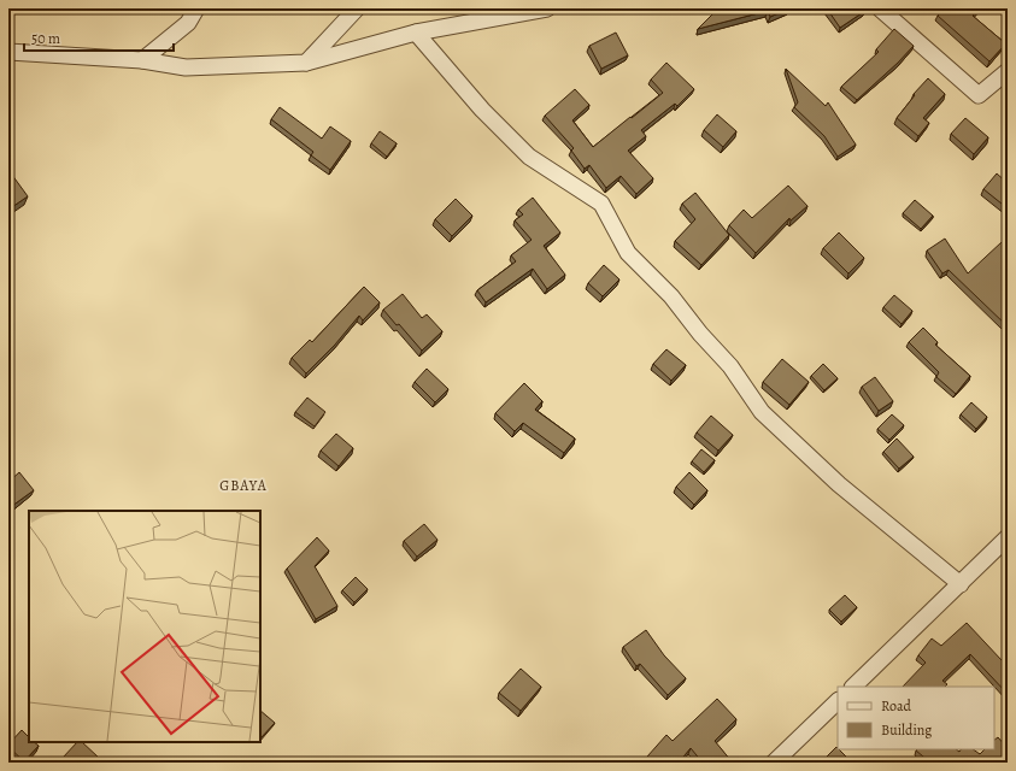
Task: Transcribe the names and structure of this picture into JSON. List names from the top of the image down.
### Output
{
  "districts": ["GBAYA"],
  "legend": ["Road", "Building"],
  "scale_bar": "50 m"
}
